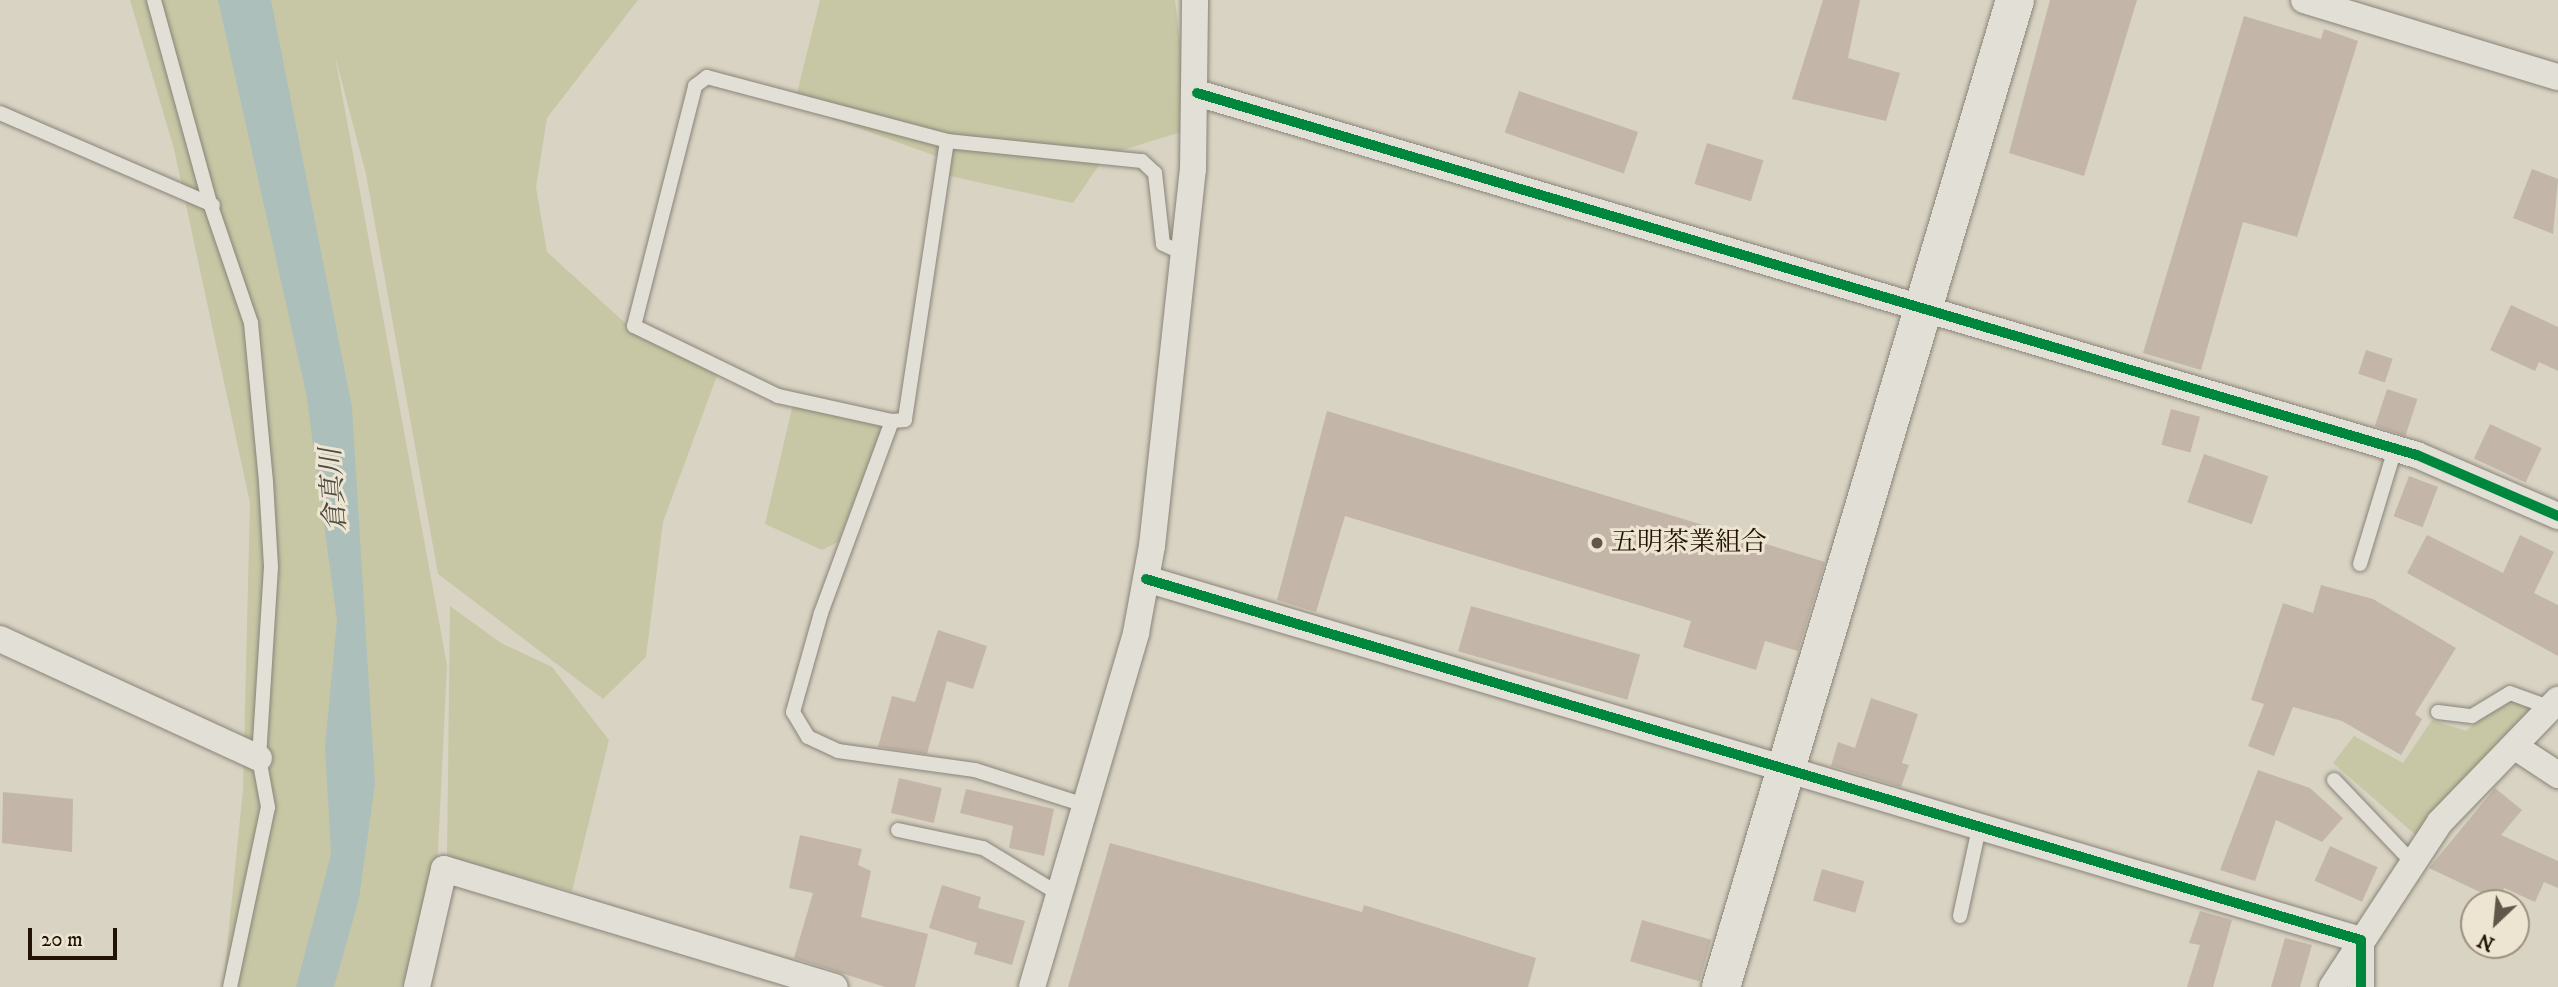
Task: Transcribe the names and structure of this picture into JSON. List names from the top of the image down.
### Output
{
  "water": ["倉真川"],
  "places": ["五明茶業組合"],
  "scale_bar": "20 m",
  "north": "bottom left"
}
